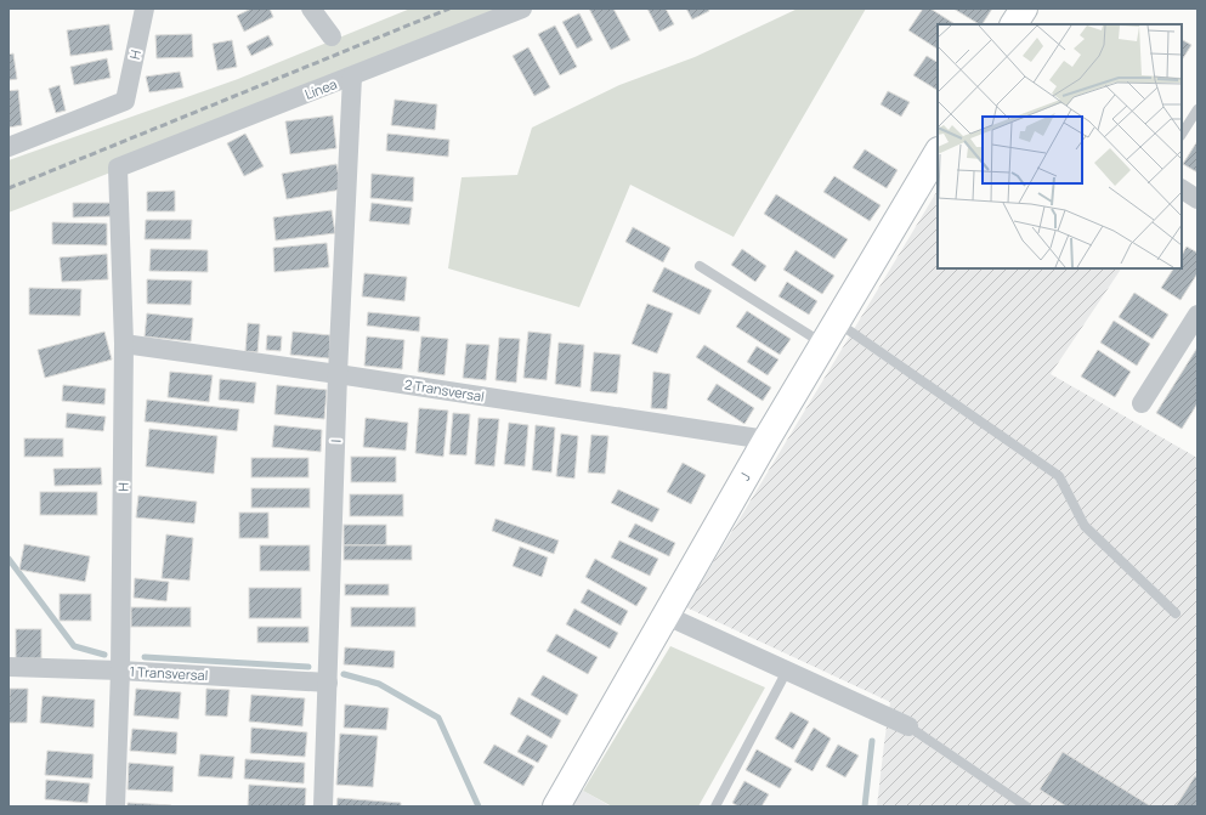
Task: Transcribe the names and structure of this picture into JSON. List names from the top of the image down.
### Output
{
  "streets": {
    "main road": ["J"],
    "street": [
      "H",
      "Línea",
      "2 Transversal",
      "I",
      "1 Transversal"
    ]
  },
  "crossings": [
    ["H", "Línea"],
    ["H", "2 Transversal"],
    ["H", "1 Transversal"],
    ["Línea", "I"],
    ["2 Transversal", "I"],
    ["2 Transversal", "J"],
    ["I", "1 Transversal"]
  ]
}
